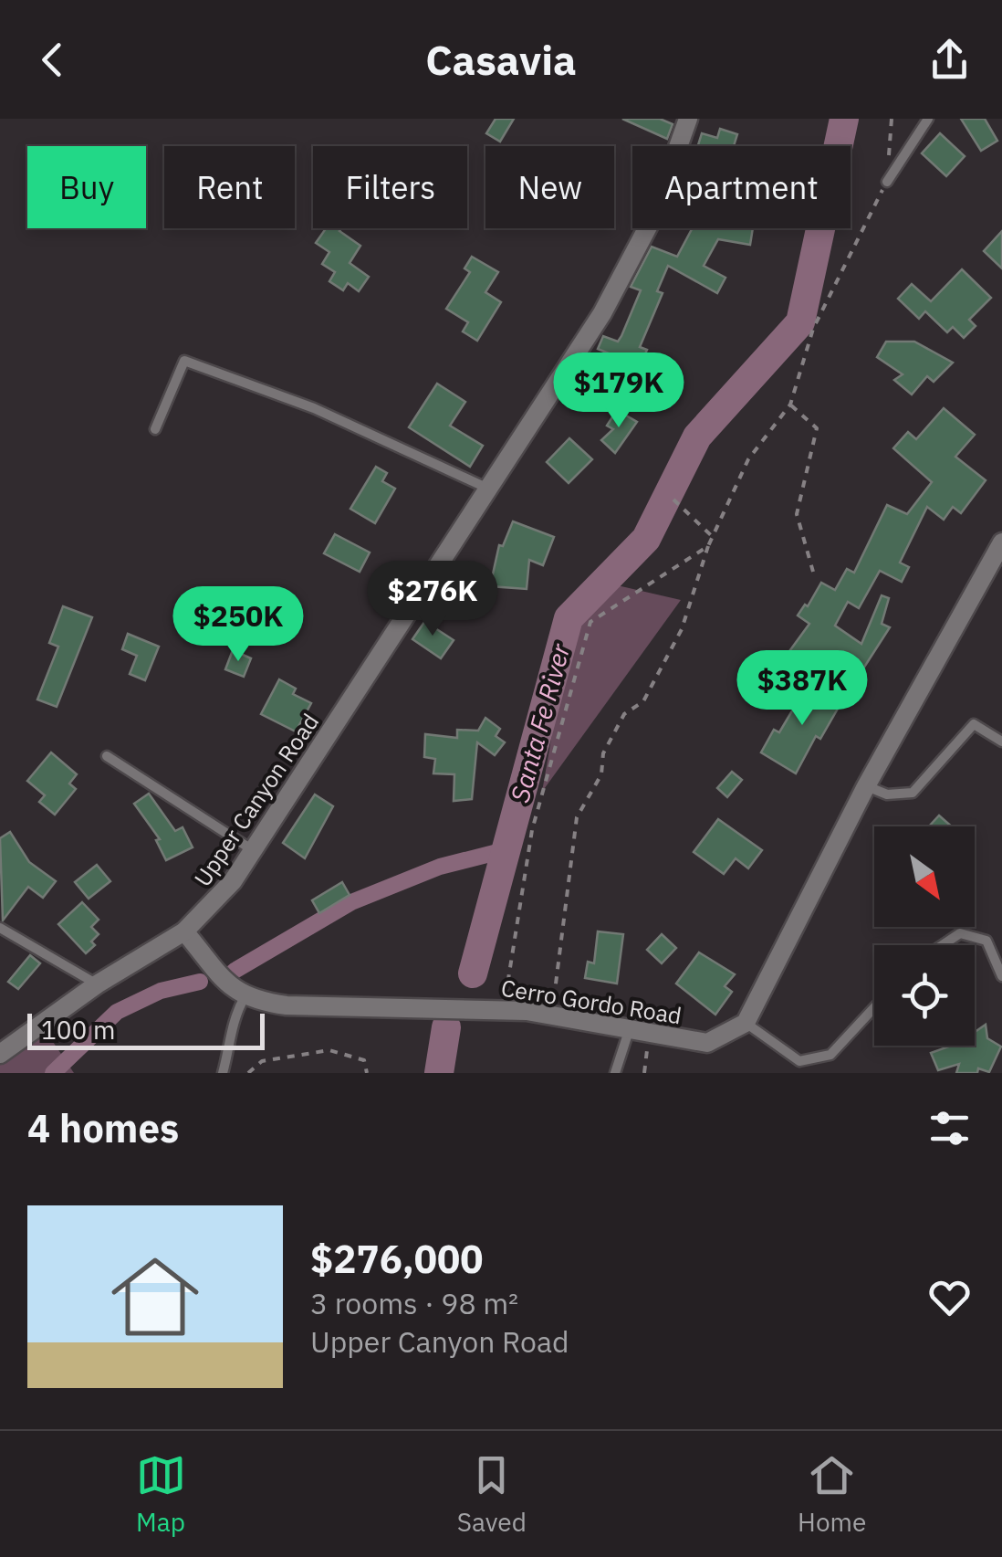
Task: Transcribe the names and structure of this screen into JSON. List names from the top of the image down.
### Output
{
  "streets": {
    "street": ["Upper Canyon Road", "Cerro Gordo Road"]
  },
  "water": ["Santa Fe River"],
  "scale_bar": "100 m",
  "north": "bottom right",
  "page": {
    "header": "Casavia",
    "chip": [
      "Buy",
      "Rent",
      "Filters",
      "New",
      "Apartment"
    ],
    "price": [
      "$179K",
      "$276K",
      "$250K",
      "$387K"
    ],
    "scale": "100 m",
    "heading": "4 homes",
    "list": [
      {
        "name": "$276,000",
        "note": "3 rooms · 98 m² · Upper Canyon Road"
      }
    ],
    "tabs": ["Map", "Saved", "Home"]
  }
}
